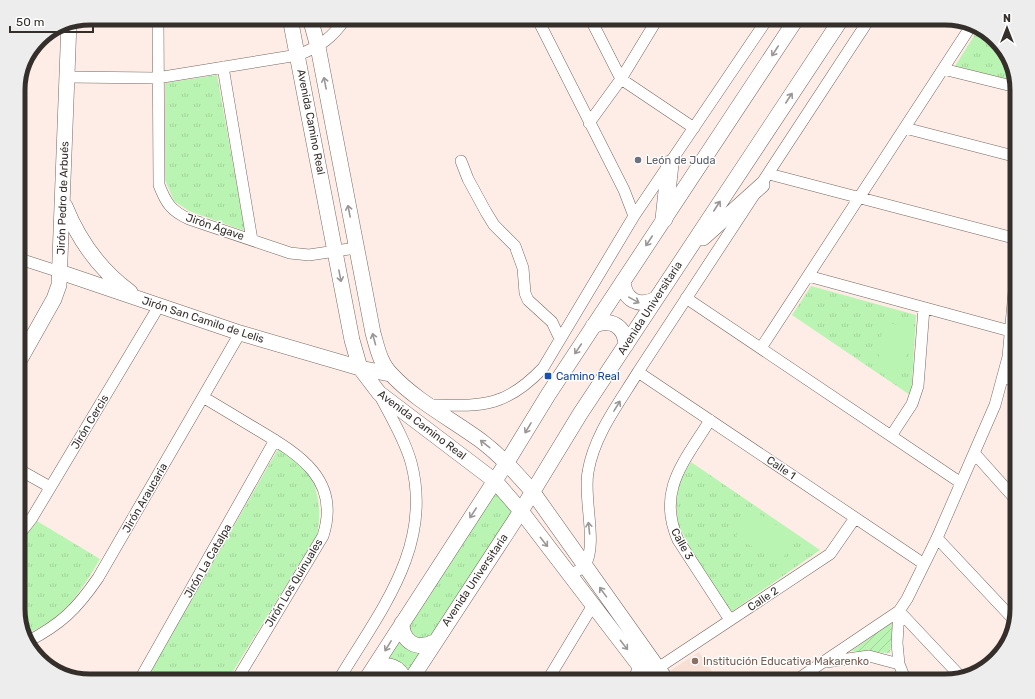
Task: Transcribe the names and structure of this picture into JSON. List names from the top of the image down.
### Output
{
  "streets": {
    "main road": [
      "Avenida Camino Real",
      "Jirón Pedro de Arbués",
      "Avenida Universitaria",
      "Jirón San Camilo de Lelis"
    ],
    "street": [
      "Jirón Ágave",
      "Jirón Cercis",
      "Calle 1",
      "Jirón Araucaria",
      "Calle 3",
      "Jirón La Catalpa",
      "Jirón Los Quinuales",
      "Calle 2"
    ]
  },
  "crossings": [
    ["Avenida Camino Real", "Jirón Ágave"],
    ["Avenida Camino Real", "Avenida Universitaria"],
    ["Avenida Camino Real", "Jirón San Camilo de Lelis"],
    ["Jirón Pedro de Arbués", "Jirón San Camilo de Lelis"],
    ["Jirón San Camilo de Lelis", "Jirón Cercis"],
    ["Jirón San Camilo de Lelis", "Jirón Araucaria"],
    ["Calle 1", "Calle 3"],
    ["Calle 1", "Calle 2"],
    ["Jirón Araucaria", "Jirón Los Quinuales"],
    ["Calle 3", "Calle 2"],
    ["Jirón La Catalpa", "Jirón Los Quinuales"]
  ],
  "places": {
    "other": ["León de Juda", "Institución Educativa Makarenko"],
    "transit": ["Camino Real"]
  },
  "scale_bar": "50 m",
  "north": "top"
}
